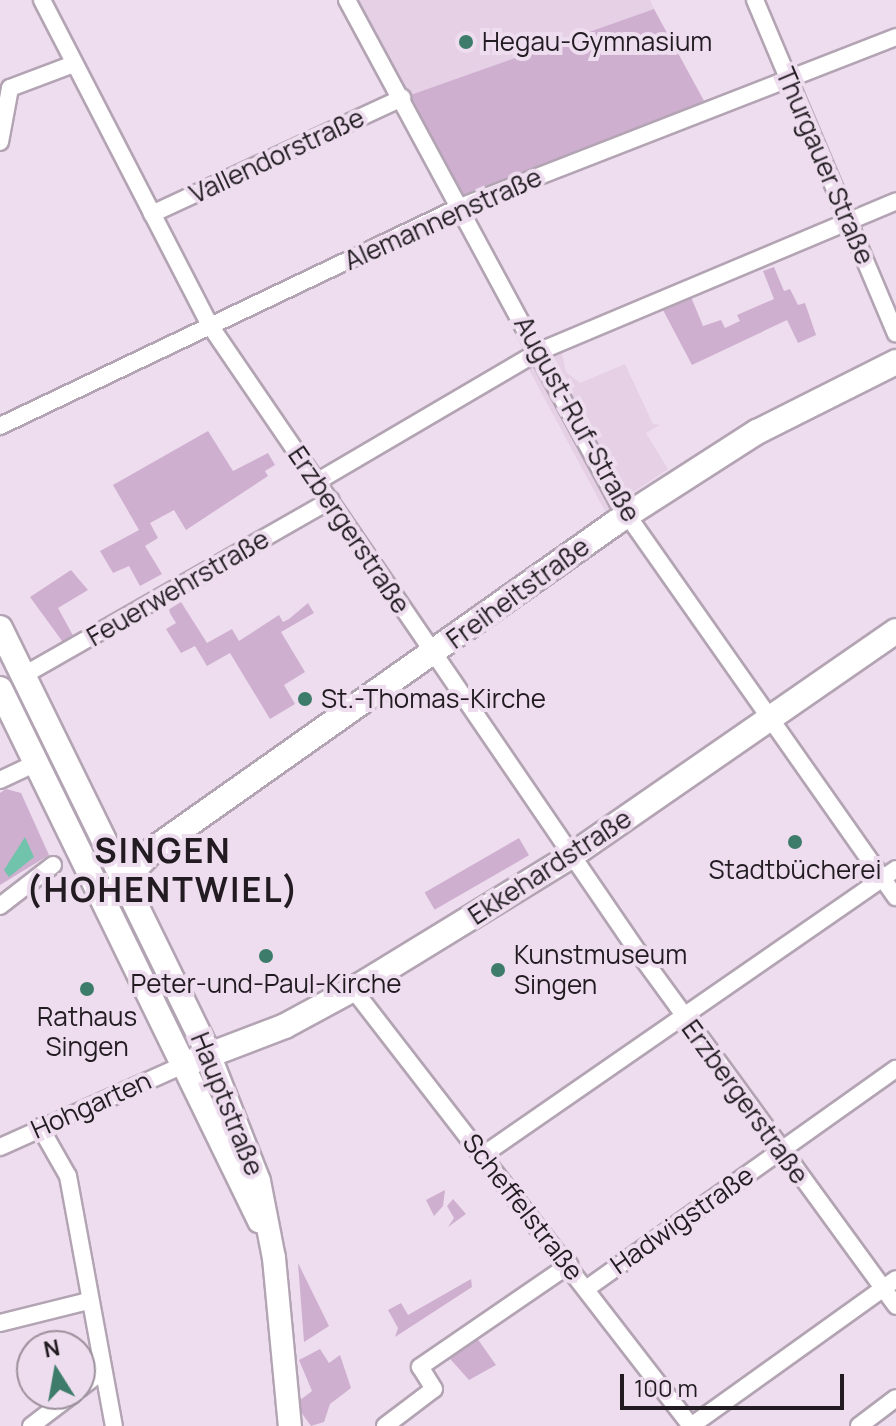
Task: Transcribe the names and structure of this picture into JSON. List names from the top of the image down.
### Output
{
  "streets": {
    "main road": ["Freiheitstraße", "Ekkehardstraße", "Hauptstraße"],
    "street": [
      "Vallendorstraße",
      "Thurgauer Straße",
      "Alemannenstraße",
      "August-Ruf-Straße",
      "Erzbergerstraße",
      "Feuerwehrstraße",
      "Hohgarten",
      "Scheffelstraße",
      "Hadwigstraße"
    ]
  },
  "crossings": [
    ["Vallendorstraße", "August-Ruf-Straße"],
    ["Vallendorstraße", "Erzbergerstraße"],
    ["Thurgauer Straße", "Alemannenstraße"],
    ["Alemannenstraße", "August-Ruf-Straße"],
    ["Alemannenstraße", "Erzbergerstraße"],
    ["August-Ruf-Straße", "Freiheitstraße"],
    ["August-Ruf-Straße", "Ekkehardstraße"],
    ["Erzbergerstraße", "Feuerwehrstraße"],
    ["Erzbergerstraße", "Freiheitstraße"],
    ["Erzbergerstraße", "Ekkehardstraße"],
    ["Erzbergerstraße", "Hadwigstraße"],
    ["Feuerwehrstraße", "Hauptstraße"],
    ["Freiheitstraße", "Hauptstraße"],
    ["Ekkehardstraße", "Hauptstraße"],
    ["Ekkehardstraße", "Hohgarten"],
    ["Ekkehardstraße", "Scheffelstraße"],
    ["Hauptstraße", "Hohgarten"],
    ["Scheffelstraße", "Hadwigstraße"]
  ],
  "districts": ["SINGEN (HOHENTWIEL)"],
  "places": [
    "Hegau-Gymnasium",
    "St.-Thomas-Kirche",
    "Stadtbücherei",
    "Peter-und-Paul-Kirche",
    "Kunstmuseum Singen",
    "Rathaus Singen"
  ],
  "scale_bar": "100 m",
  "north": "top"
}
